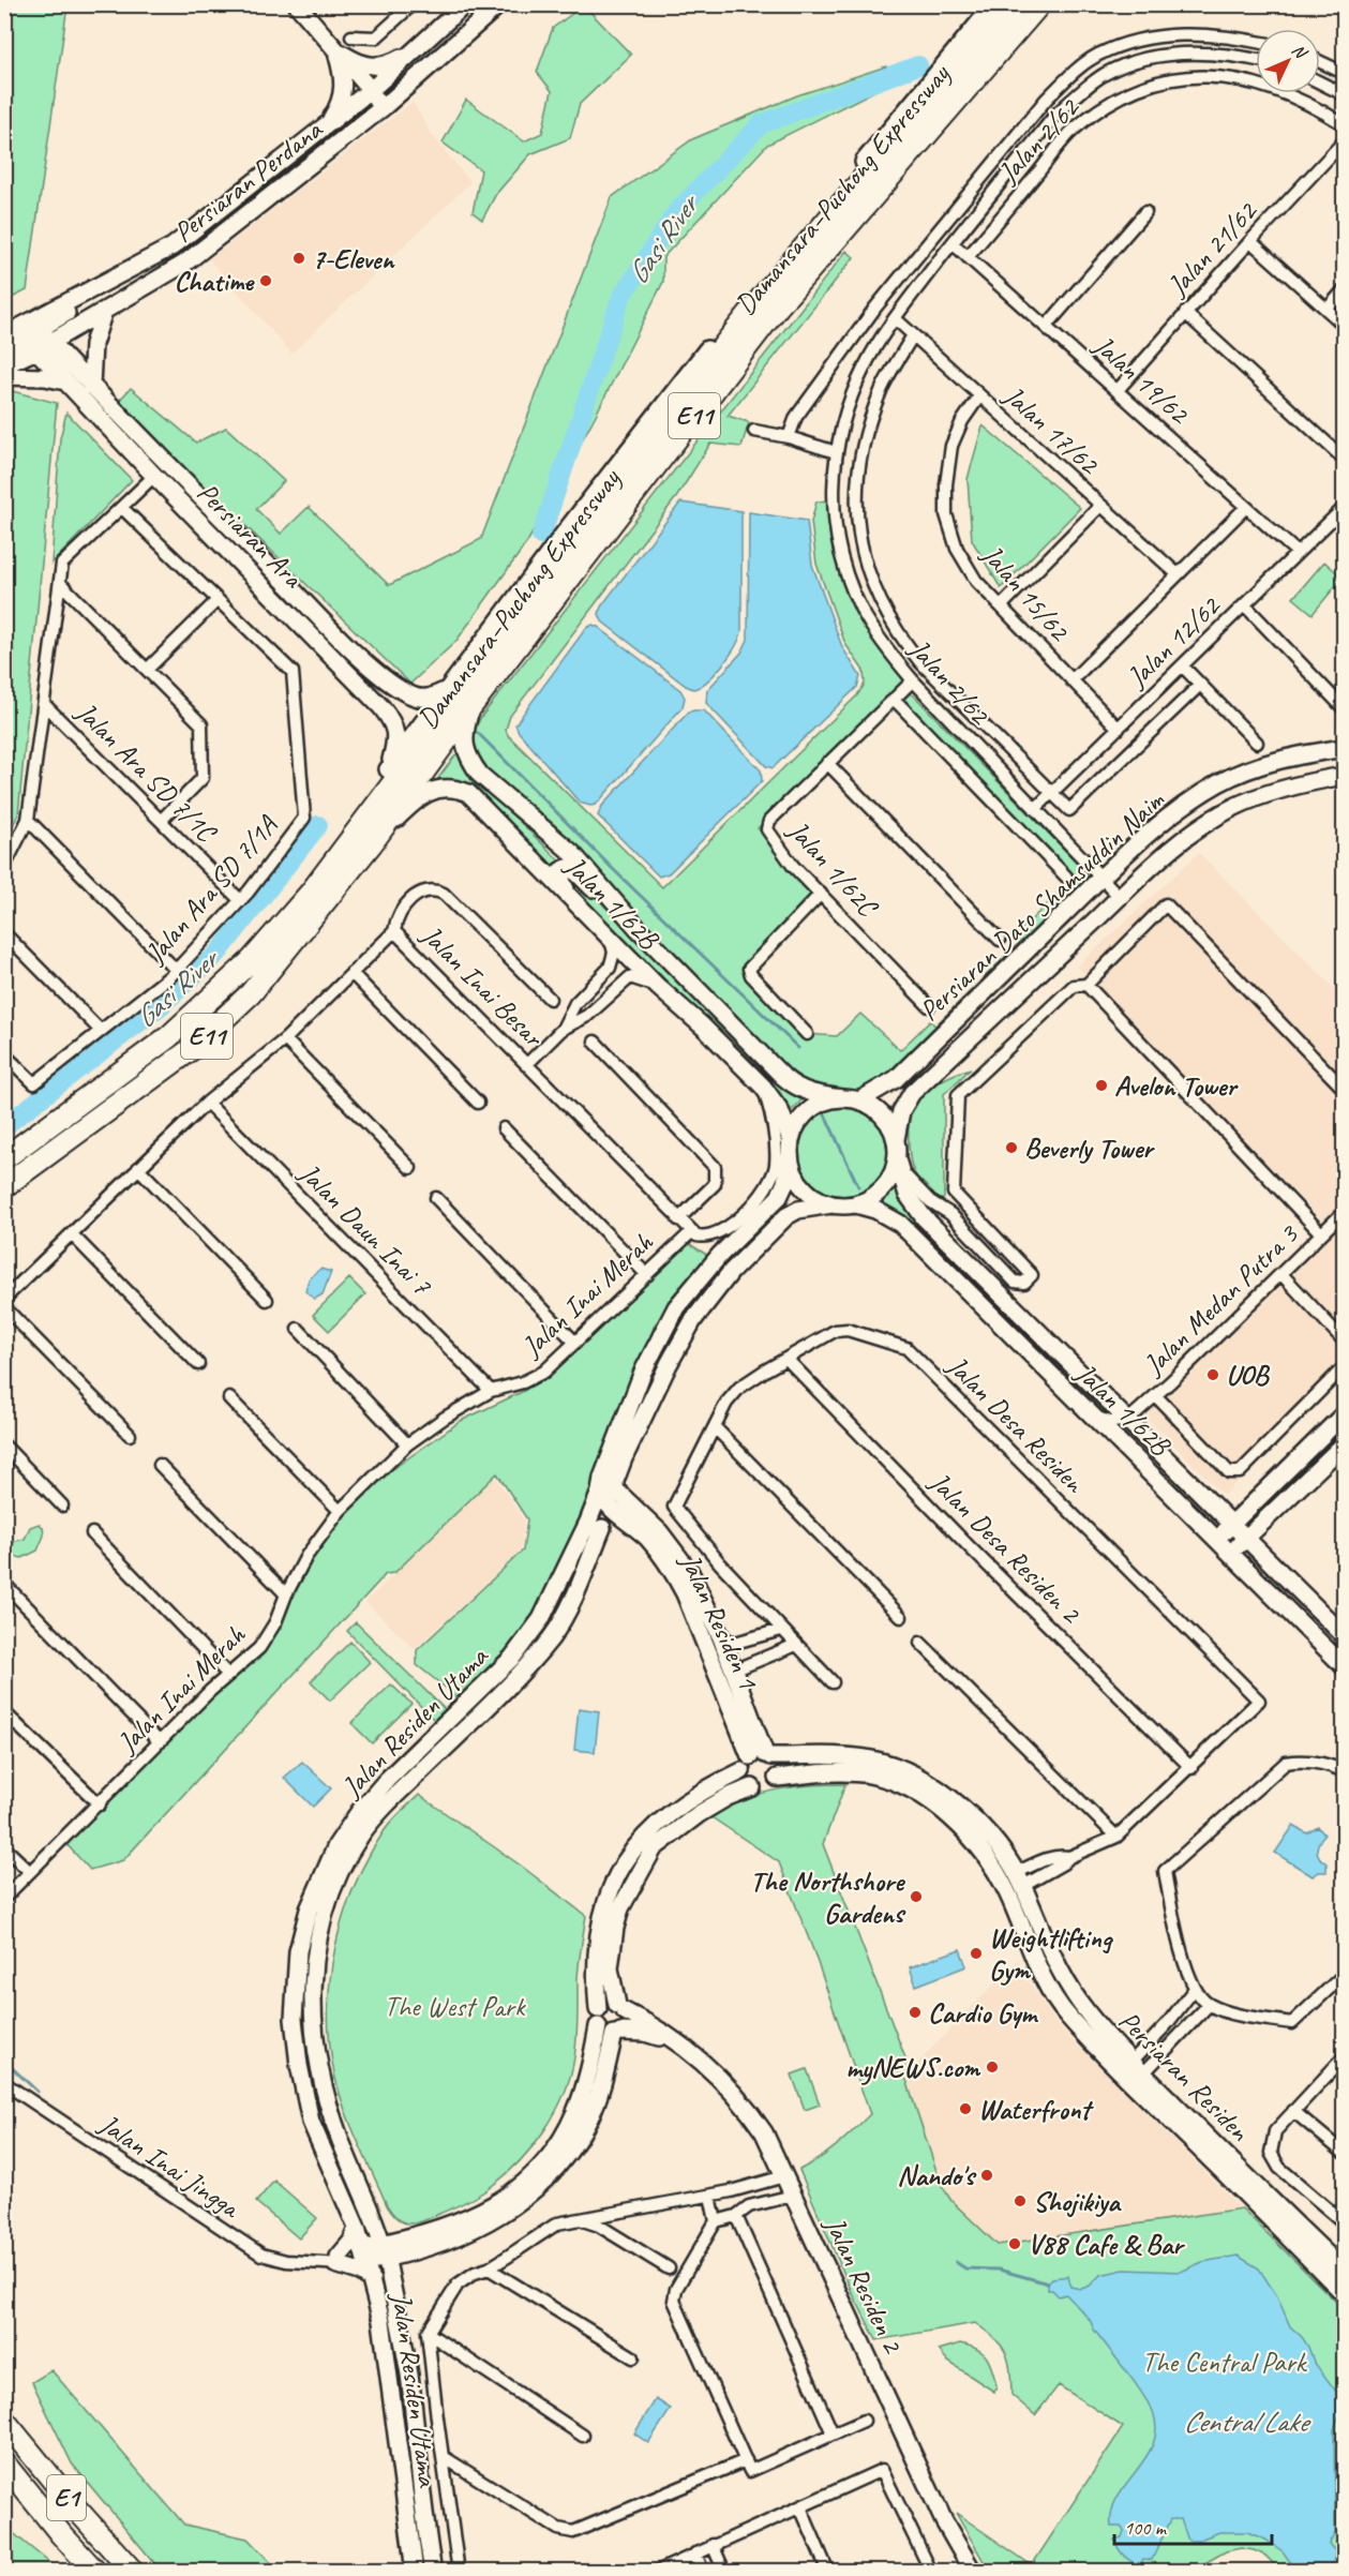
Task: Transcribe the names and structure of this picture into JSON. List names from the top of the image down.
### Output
{
  "streets": {
    "highway": ["Damansara–Puchong Expressway", "E11", "E1"],
    "main road": [
      "Persiaran Perdana",
      "Persiaran Ara",
      "Jalan 1/62B",
      "Persiaran Dato Shamsuddin Naim",
      "Jalan Residen 1",
      "Jalan Residen Utama",
      "Persiaran Residen",
      "Jalan Residen 2"
    ],
    "street": [
      "Jalan 2/62",
      "Jalan 21/62",
      "Jalan 19/62",
      "Jalan 17/62",
      "Jalan 15/62",
      "Jalan 12/62",
      "Jalan Ara SD 7/1C",
      "Jalan 1/62C",
      "Jalan Ara SD 7/1A",
      "Jalan Inai Besar",
      "Jalan Daun Inai 7",
      "Jalan Inai Merah",
      "Jalan Medan Putra 3",
      "Jalan Desa Residen",
      "Jalan Desa Residen 2",
      "Jalan Inai Jingga"
    ]
  },
  "crossings": [
    ["Jalan 2/62", "Jalan 19/62"],
    ["Jalan 2/62", "Jalan 17/62"],
    ["Jalan 2/62", "Jalan 12/62"],
    ["Jalan 2/62", "Jalan 1/62C"],
    ["Jalan 2/62", "Persiaran Dato Shamsuddin Naim"],
    ["Persiaran Perdana", "Persiaran Ara"],
    ["Damansara–Puchong Expressway", "Jalan 1/62B"],
    ["Jalan 21/62", "Jalan 19/62"],
    ["Jalan 19/62", "Jalan 12/62"],
    ["Jalan 17/62", "Jalan 15/62"],
    ["Jalan 15/62", "Jalan 12/62"],
    ["Jalan Ara SD 7/1C", "Jalan Ara SD 7/1A"],
    ["Jalan 1/62B", "Persiaran Dato Shamsuddin Naim"],
    ["Jalan 1/62B", "Jalan Medan Putra 3"],
    ["Jalan 1/62B", "Jalan Residen Utama"],
    ["Persiaran Dato Shamsuddin Naim", "Jalan Residen Utama"],
    ["Jalan Inai Besar", "Jalan Daun Inai 7"],
    ["Jalan Inai Besar", "Jalan Inai Merah"],
    ["Jalan Daun Inai 7", "Jalan Inai Merah"],
    ["Jalan Desa Residen", "Jalan Desa Residen 2"],
    ["Jalan Desa Residen", "Persiaran Residen"],
    ["Jalan Residen 1", "Jalan Residen Utama"],
    ["Jalan Residen 1", "Persiaran Residen"],
    ["Jalan Residen Utama", "Jalan Inai Jingga"]
  ],
  "water": ["Gasi River", "Central Lake"],
  "parks": ["The West Park", "The Central Park"],
  "places": [
    "7-Eleven",
    "Chatime",
    "Avelon Tower",
    "Beverly Tower",
    "UOB",
    "The Northshore Gardens",
    "Weightlifting Gym",
    "Cardio Gym",
    "myNEWS.com",
    "Waterfront",
    "Nando's",
    "Shojikiya",
    "V88 Cafe & Bar"
  ],
  "scale_bar": "100 m",
  "north": "top right"
}
